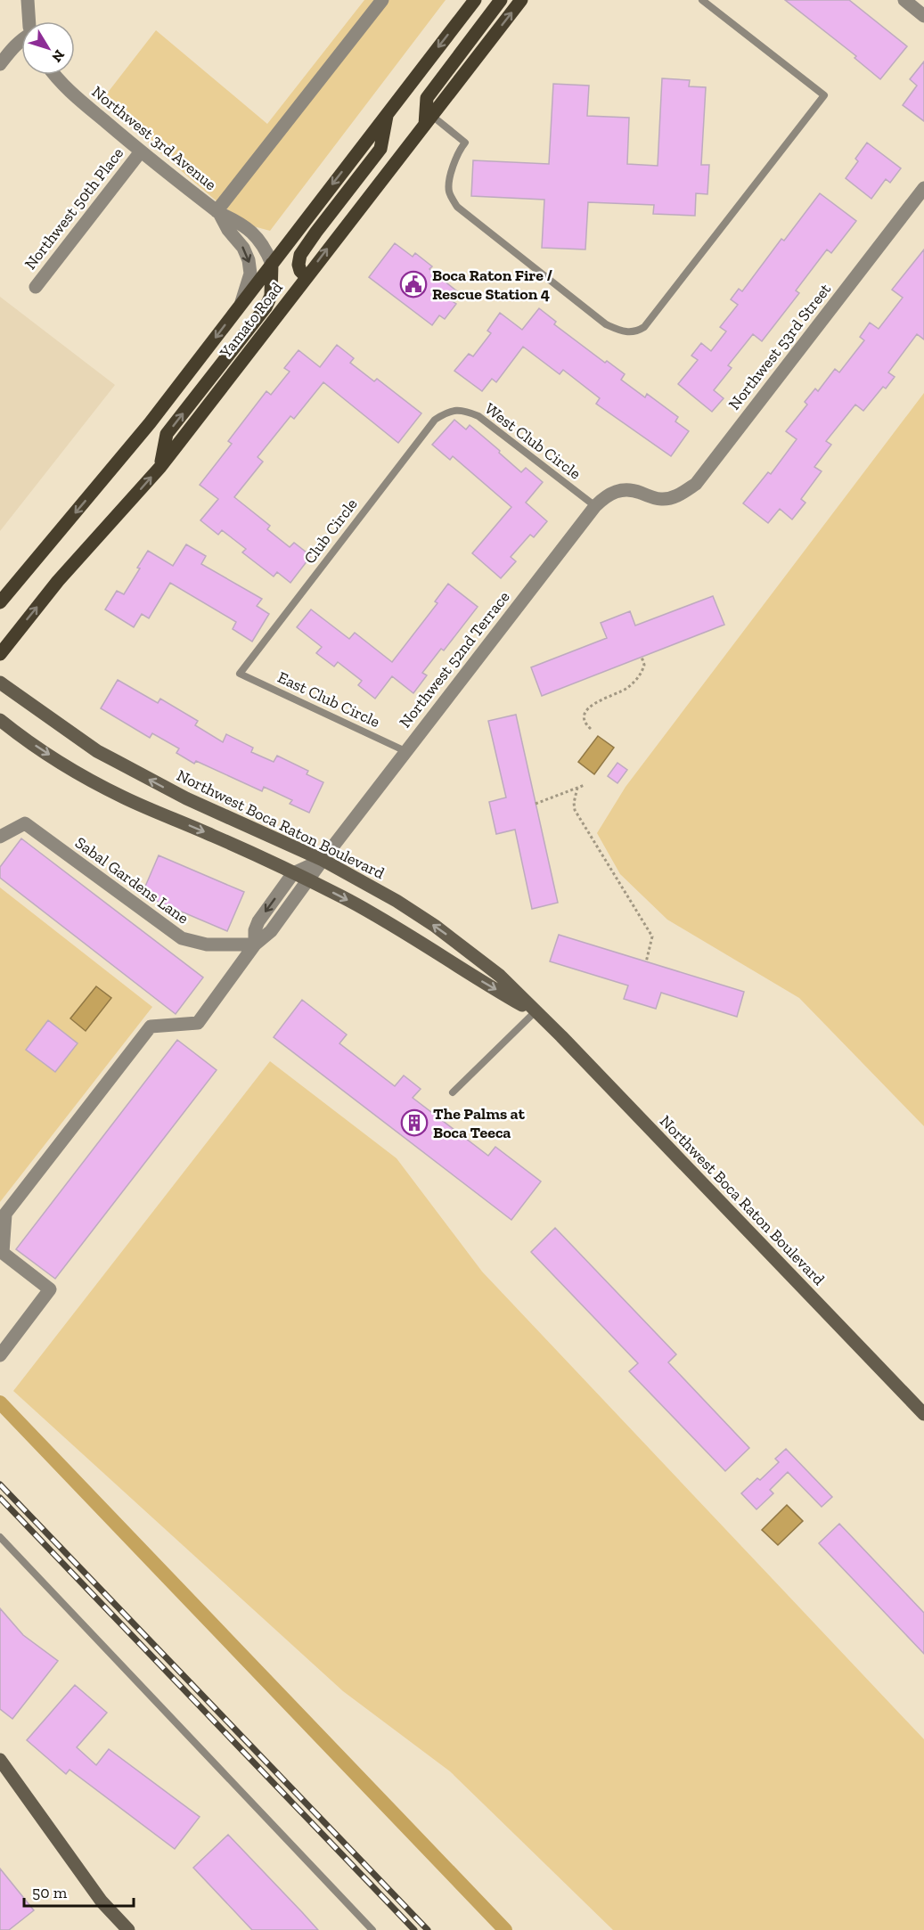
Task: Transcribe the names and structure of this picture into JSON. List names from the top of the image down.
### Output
{
  "streets": {
    "main road": ["Yamato Road"],
    "street": [
      "Northwest 3rd Avenue",
      "Northwest 50th Place",
      "Northwest 53rd Street",
      "Northwest 52nd Terrace",
      "Northwest Boca Raton Boulevard",
      "Sabal Gardens Lane"
    ],
    "lane": ["West Club Circle", "Club Circle", "East Club Circle"]
  },
  "crossings": [
    ["Northwest 3rd Avenue", "Northwest 50th Place"],
    ["Northwest 3rd Avenue", "Yamato Road"],
    ["Northwest 53rd Street", "Northwest 52nd Terrace"],
    ["West Club Circle", "Club Circle"],
    ["West Club Circle", "Northwest 52nd Terrace"],
    ["Club Circle", "East Club Circle"],
    ["Northwest 52nd Terrace", "East Club Circle"],
    ["Northwest 52nd Terrace", "Northwest Boca Raton Boulevard"]
  ],
  "places": {
    "public building": ["Boca Raton Fire / Rescue Station 4"],
    "building": ["The Palms at Boca Teeca"]
  },
  "scale_bar": "50 m",
  "north": "bottom right"
}
